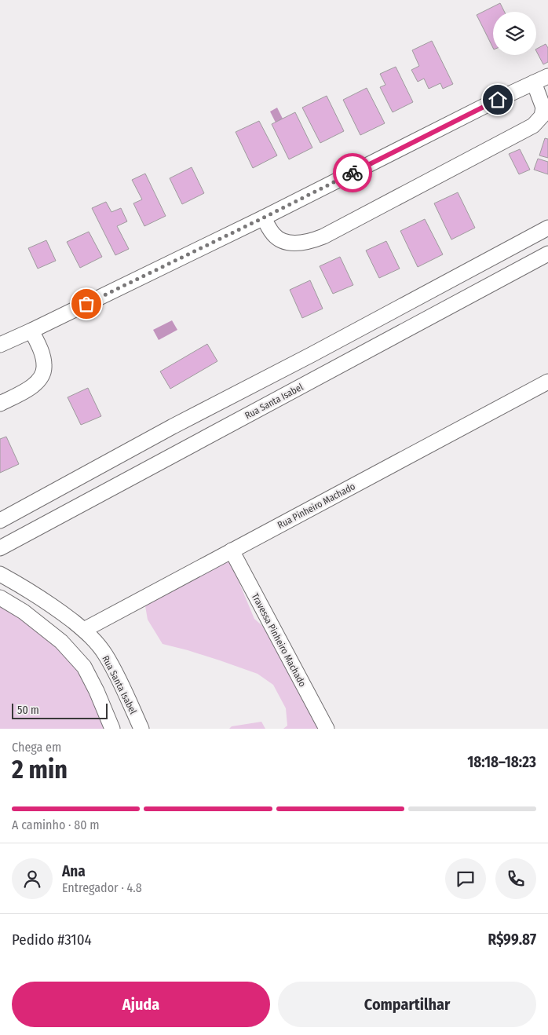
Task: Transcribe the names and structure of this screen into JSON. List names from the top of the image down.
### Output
{
  "streets": {
    "street": ["Rua Santa Isabel", "Rua Pinheiro Machado", "Travessa Pinheiro Machado"]
  },
  "crossings": [
    ["Rua Santa Isabel", "Rua Pinheiro Machado"],
    ["Rua Pinheiro Machado", "Travessa Pinheiro Machado"]
  ],
  "scale_bar": "50 m",
  "page": {
    "scale": "50 m",
    "heading": ["2 min", "Chega em", "18:18–18:23"],
    "panel": [
      "Ana",
      "Entregador · 4.8",
      "Pedido #3104",
      "R$99.87"
    ],
    "bar": "A caminho · 80 m",
    "buttons": ["Ajuda", "Compartilhar"]
  }
}
